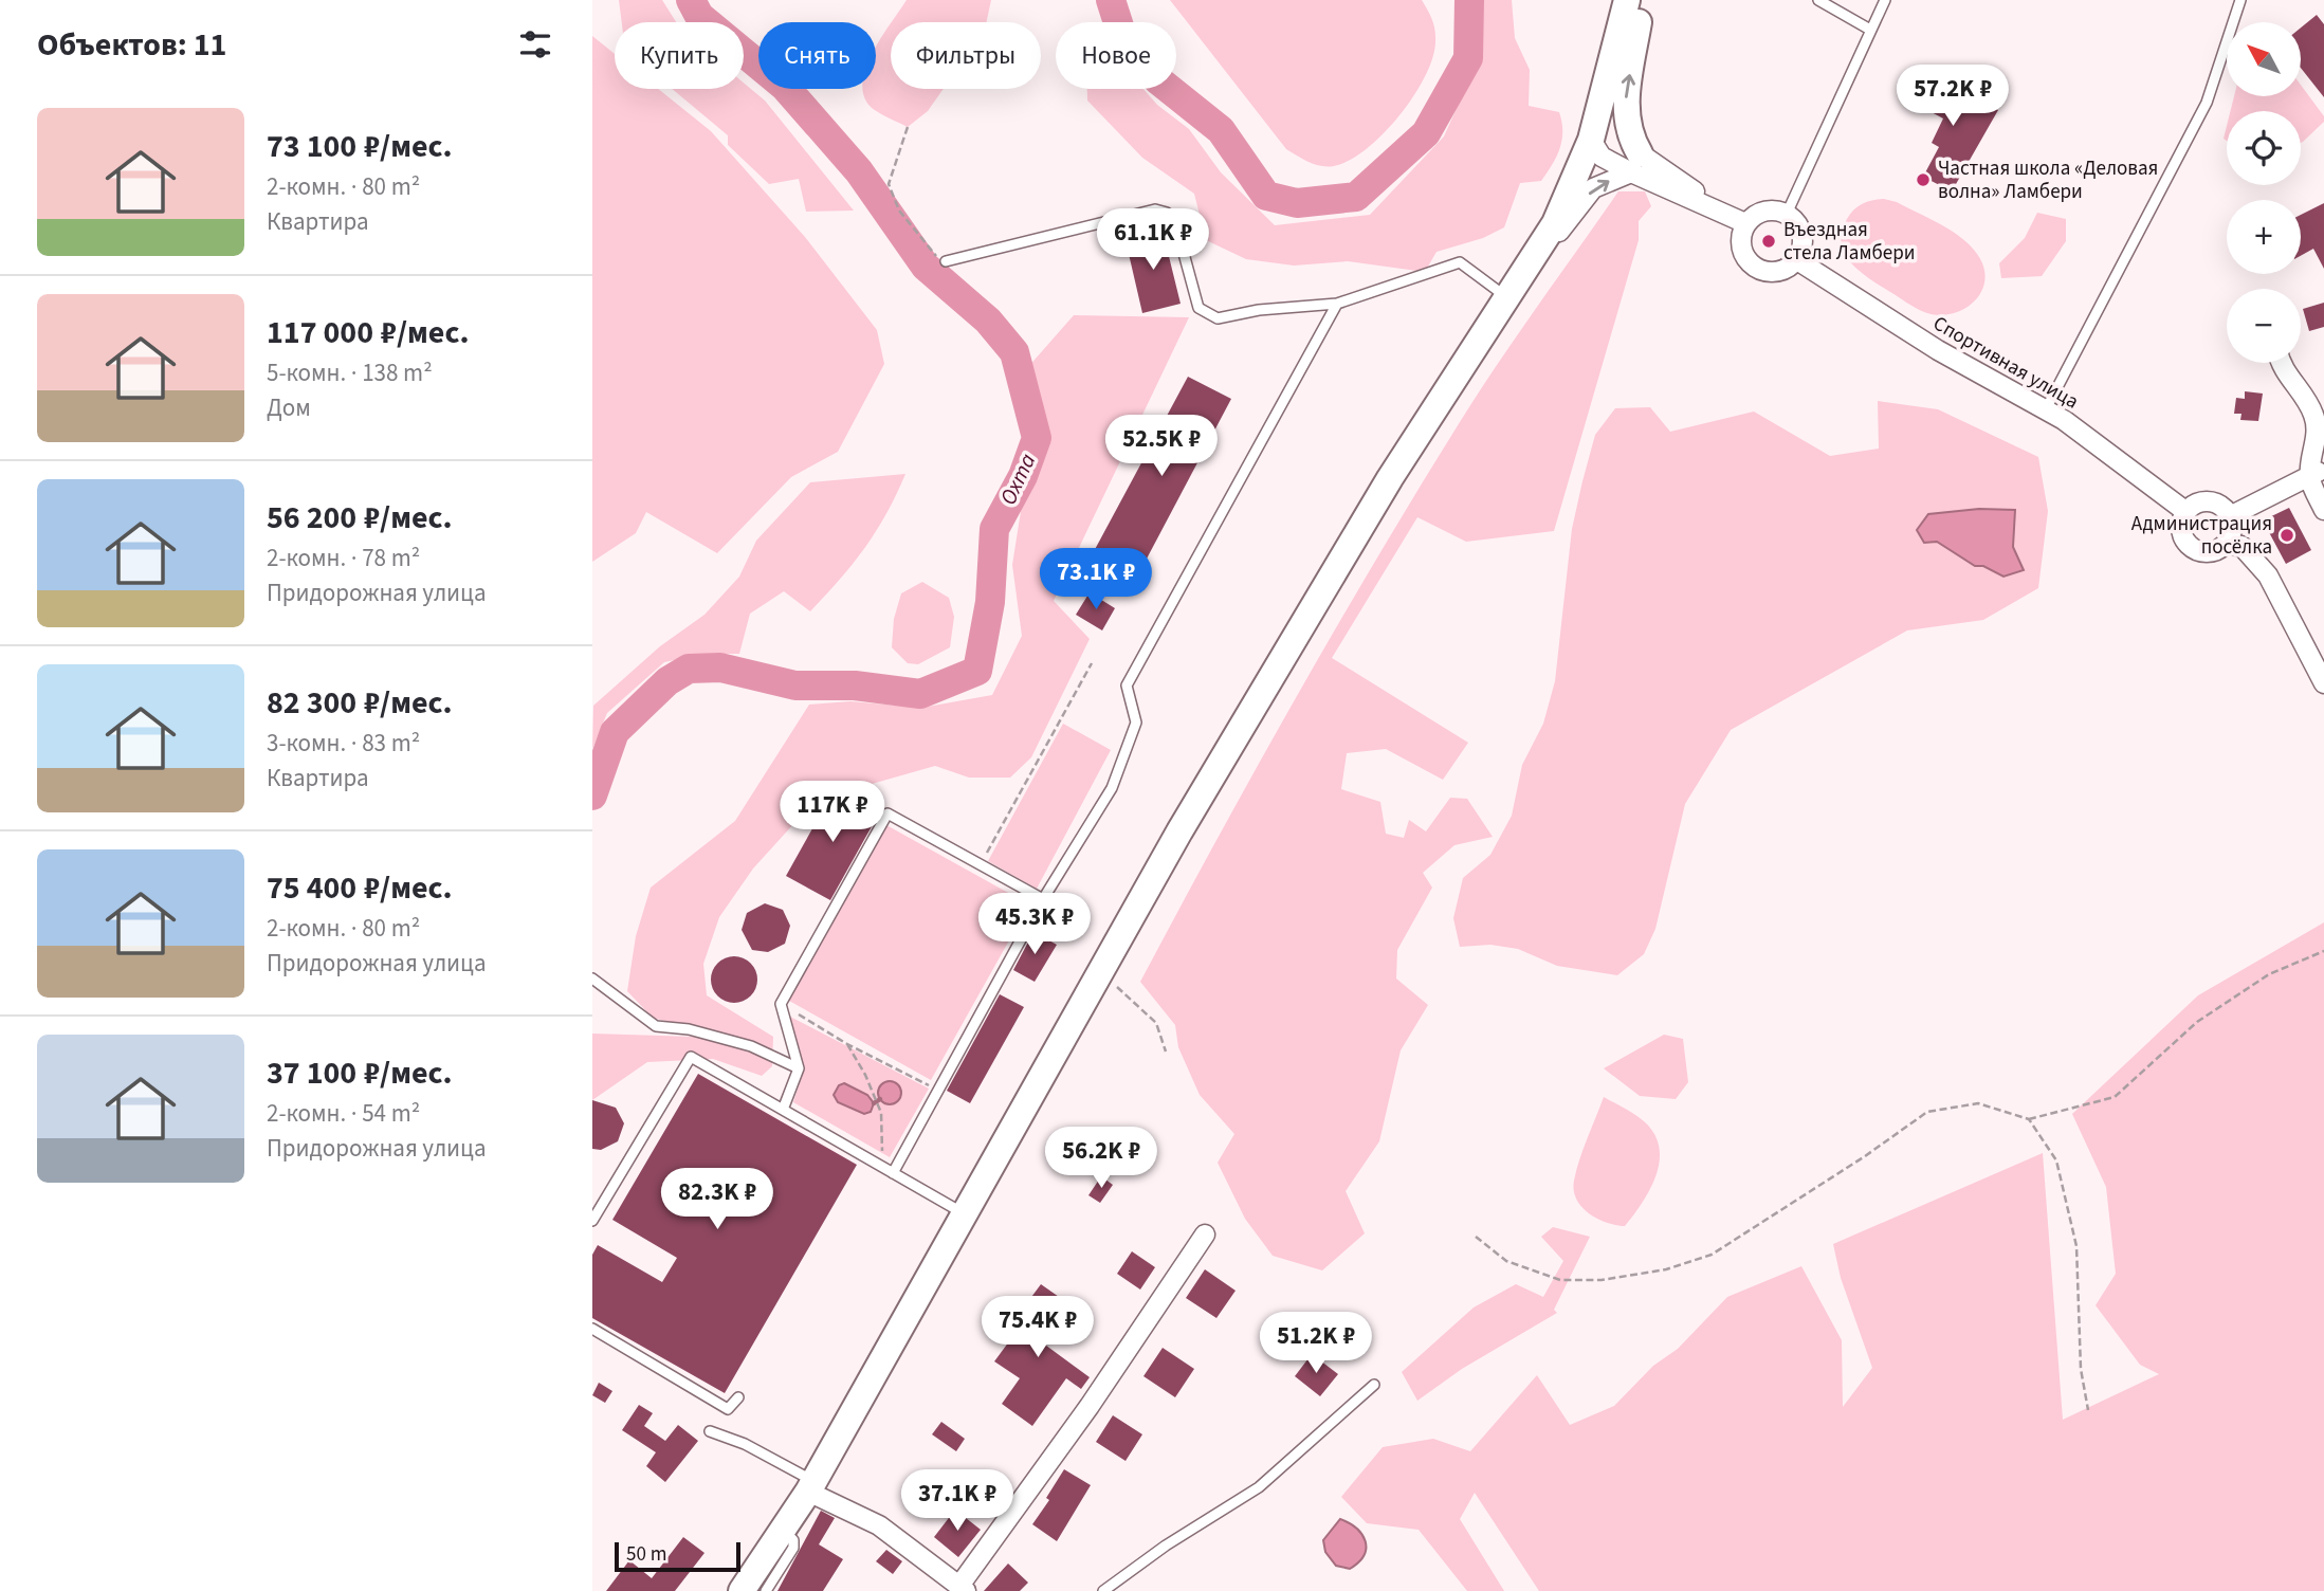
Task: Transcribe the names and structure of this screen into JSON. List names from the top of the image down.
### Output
{
  "streets": {
    "street": ["Спортивная улица"]
  },
  "water": ["Охта"],
  "places": ["Частная школа «Деловая волна» Ламбери", "Въездная стела Ламбери", "Администрация посёлка"],
  "scale_bar": "50 m",
  "north": "top left",
  "page": {
    "heading": "Объектов: 11",
    "map_buttons": ["+", "−"],
    "chip": [
      "Купить",
      "Снять",
      "Фильтры",
      "Новое"
    ],
    "price": [
      "57.2K ₽",
      "61.1K ₽",
      "52.5K ₽",
      "73.1K ₽",
      "117K ₽",
      "45.3K ₽",
      "56.2K ₽",
      "82.3K ₽",
      "75.4K ₽",
      "51.2K ₽",
      "37.1K ₽"
    ],
    "list": [
      {
        "name": "73 100 ₽/мес.",
        "note": "2-комн. · 80 m² · Квартира"
      },
      {
        "name": "117 000 ₽/мес.",
        "note": "5-комн. · 138 m² · Дом"
      },
      {
        "name": "56 200 ₽/мес.",
        "note": "2-комн. · 78 m² · Придорожная улица"
      },
      {
        "name": "82 300 ₽/мес.",
        "note": "3-комн. · 83 m² · Квартира"
      },
      {
        "name": "75 400 ₽/мес.",
        "note": "2-комн. · 80 m² · Придорожная улица"
      },
      {
        "name": "37 100 ₽/мес.",
        "note": "2-комн. · 54 m² · Придорожная улица"
      }
    ],
    "scale": "50 m"
  }
}
